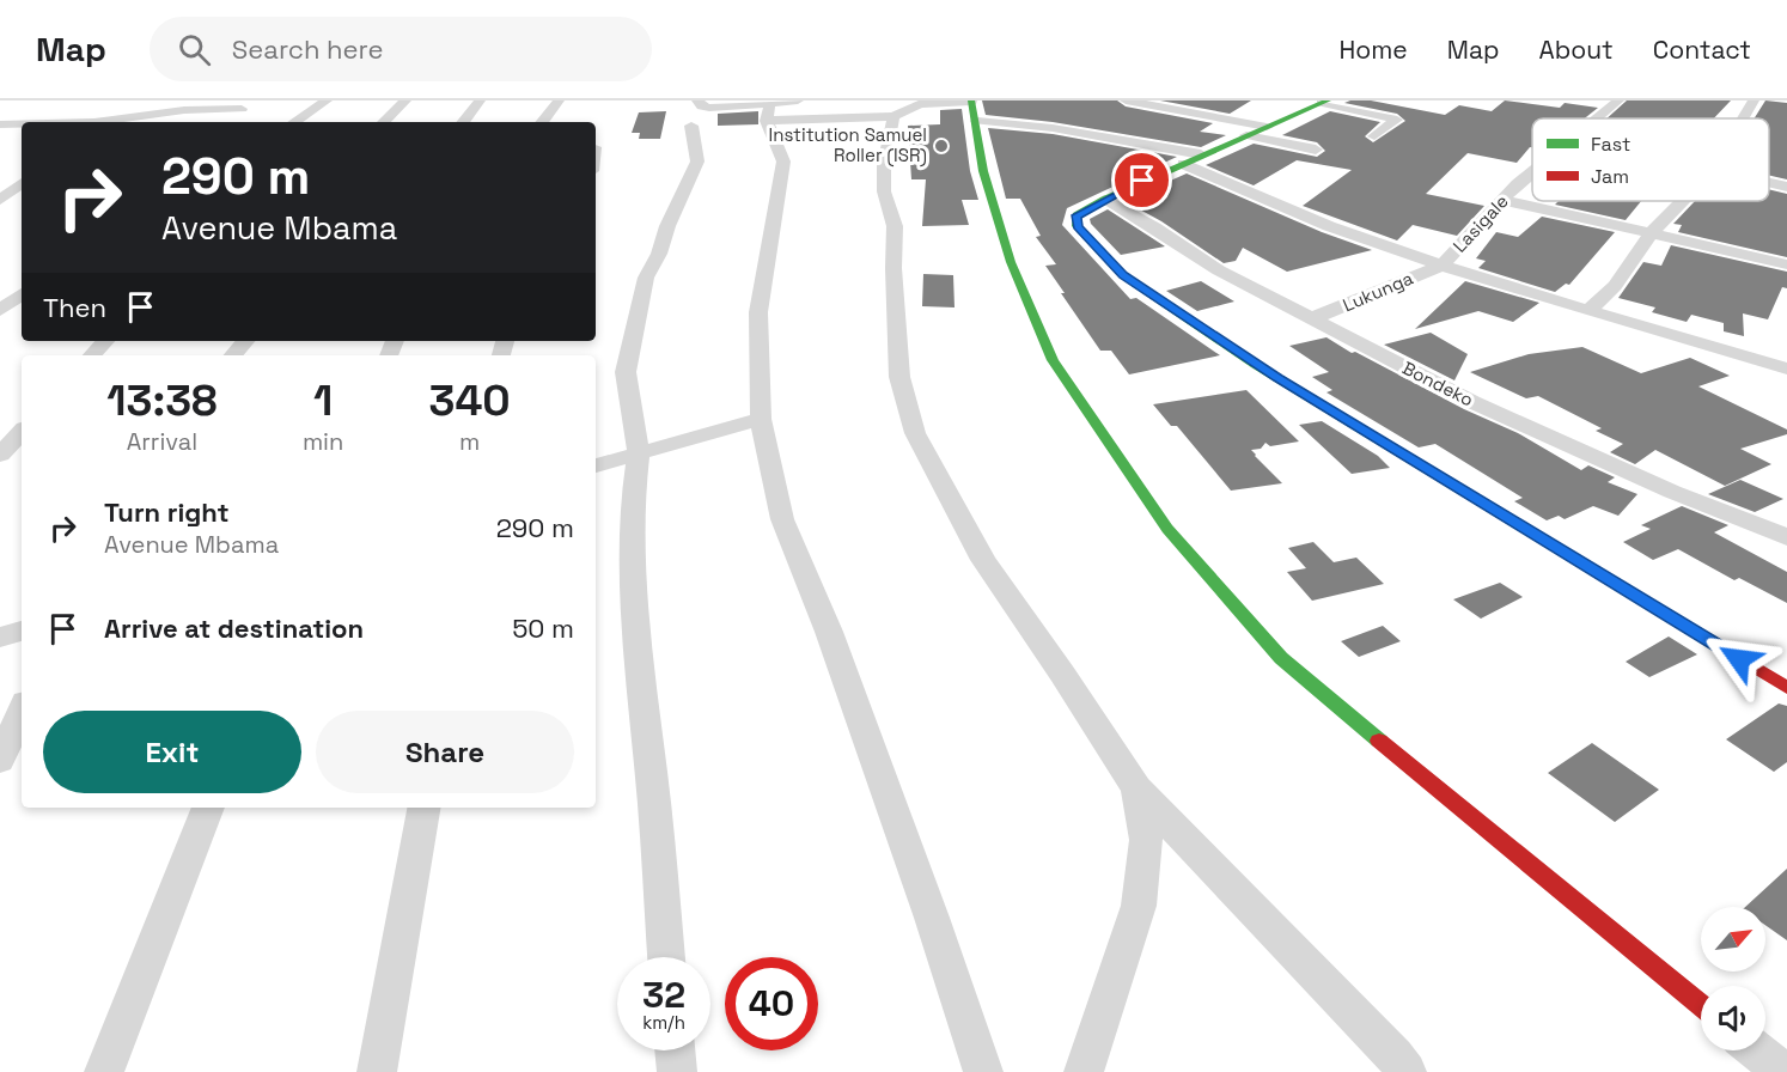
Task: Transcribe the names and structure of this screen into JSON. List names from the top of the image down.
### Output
{
  "streets": {
    "street": ["Lasigale", "Lukunga", "Bondeko"]
  },
  "crossings": [
    ["Lasigale", "Lukunga"],
    ["Lukunga", "Bondeko"]
  ],
  "places": ["Institution Samuel Roller (ISR)"],
  "legend": ["Fast", "Jam"],
  "north": "top right",
  "page": {
    "header": "Map",
    "search": "Search here",
    "nav": [
      "Home",
      "Map",
      "About",
      "Contact"
    ],
    "turn": ["290 m", "Avenue Mbama"],
    "then": "Then",
    "eta": [
      "13:38",
      "Arrival",
      "1",
      "min",
      "340",
      "m"
    ],
    "list": [
      {
        "name": "Turn right",
        "note": "Avenue Mbama",
        "value": "290 m"
      },
      {
        "name": "Arrive at destination",
        "value": "50 m"
      }
    ],
    "buttons": ["Exit", "Share"],
    "speed": "32 km/h",
    "limit": "40"
  }
}
